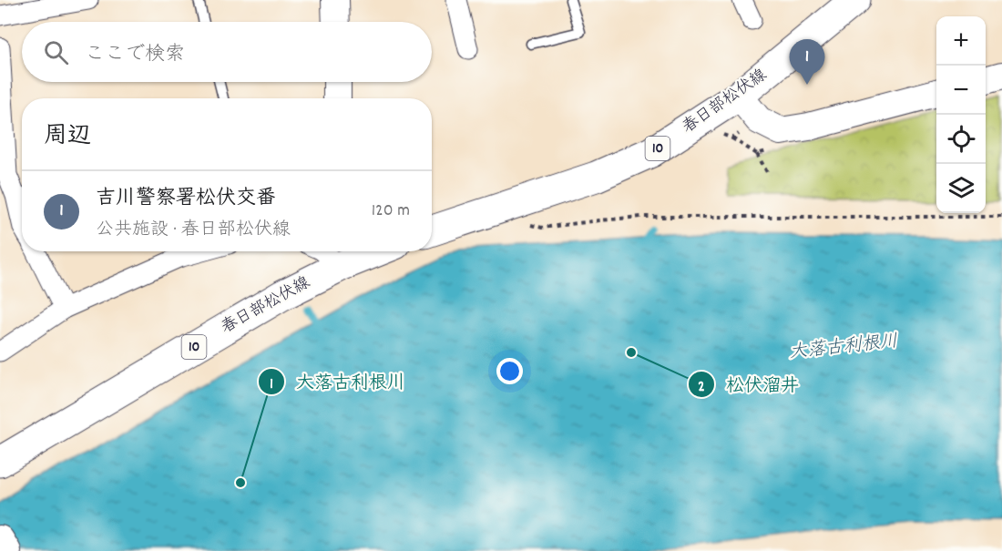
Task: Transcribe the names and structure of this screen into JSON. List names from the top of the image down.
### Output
{
  "streets": {
    "main road": ["春日部松伏線", "10"]
  },
  "water": ["大落古利根川"],
  "places": ["松伏溜井", "大落古利根川"],
  "page": {
    "map_buttons": ["+", "−"],
    "search": "ここで検索",
    "pins": "1",
    "heading": "周辺",
    "list": [
      {
        "mark": "1",
        "name": "吉川警察署松伏交番",
        "note": "公共施設 · 春日部松伏線",
        "value": "120 m"
      }
    ]
  }
}
